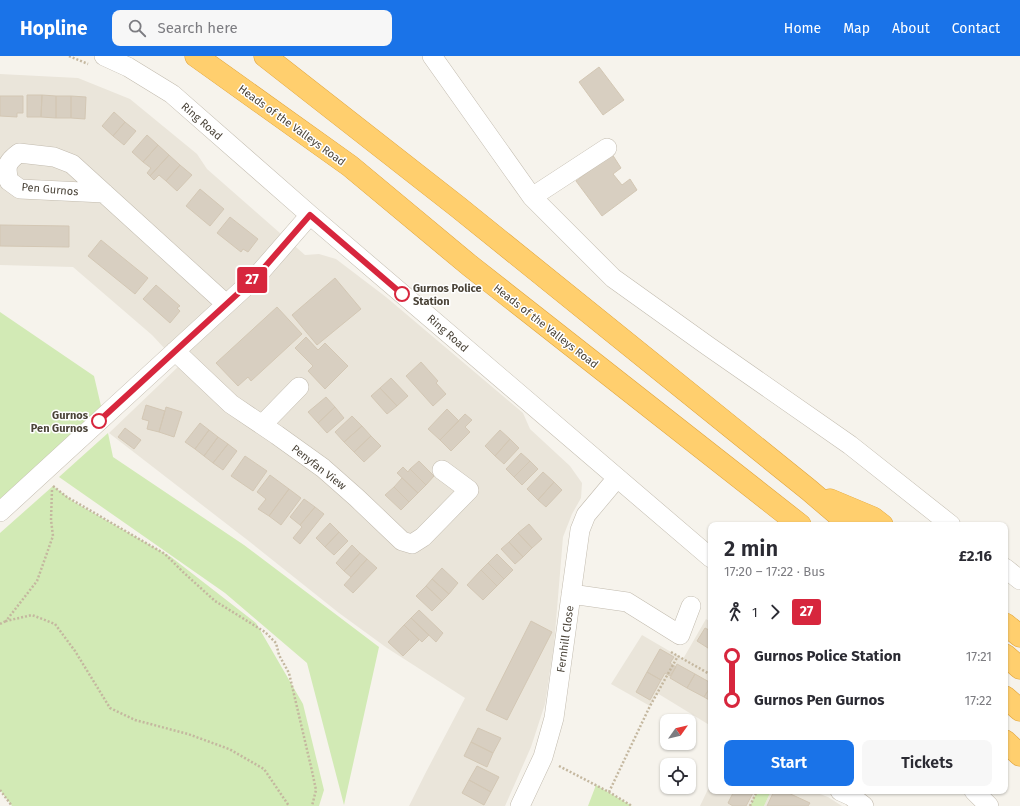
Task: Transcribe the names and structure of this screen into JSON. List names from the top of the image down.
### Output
{
  "streets": {
    "highway": ["Heads of the Valleys Road"],
    "street": ["Ring Road", "Penyfan View", "Fernhill Close"]
  },
  "crossings": [
    ["Ring Road", "Fernhill Close"]
  ],
  "places": ["Gurnos Police Station", "Gurnos Pen Gurnos"],
  "lines": ["bus line 27"],
  "north": "top right",
  "page": {
    "header": "Hopline",
    "search": "Search here",
    "nav": [
      "Home",
      "Map",
      "About",
      "Contact"
    ],
    "on_map": "27",
    "heading": ["2 min", "17:20 – 17:22 · Bus", "£2.16"],
    "legs": ["1", "27"],
    "list": [
      {
        "name": "Gurnos Police Station",
        "value": "17:21"
      },
      {
        "name": "Gurnos Pen Gurnos",
        "value": "17:22"
      }
    ],
    "buttons": ["Start", "Tickets"]
  }
}
